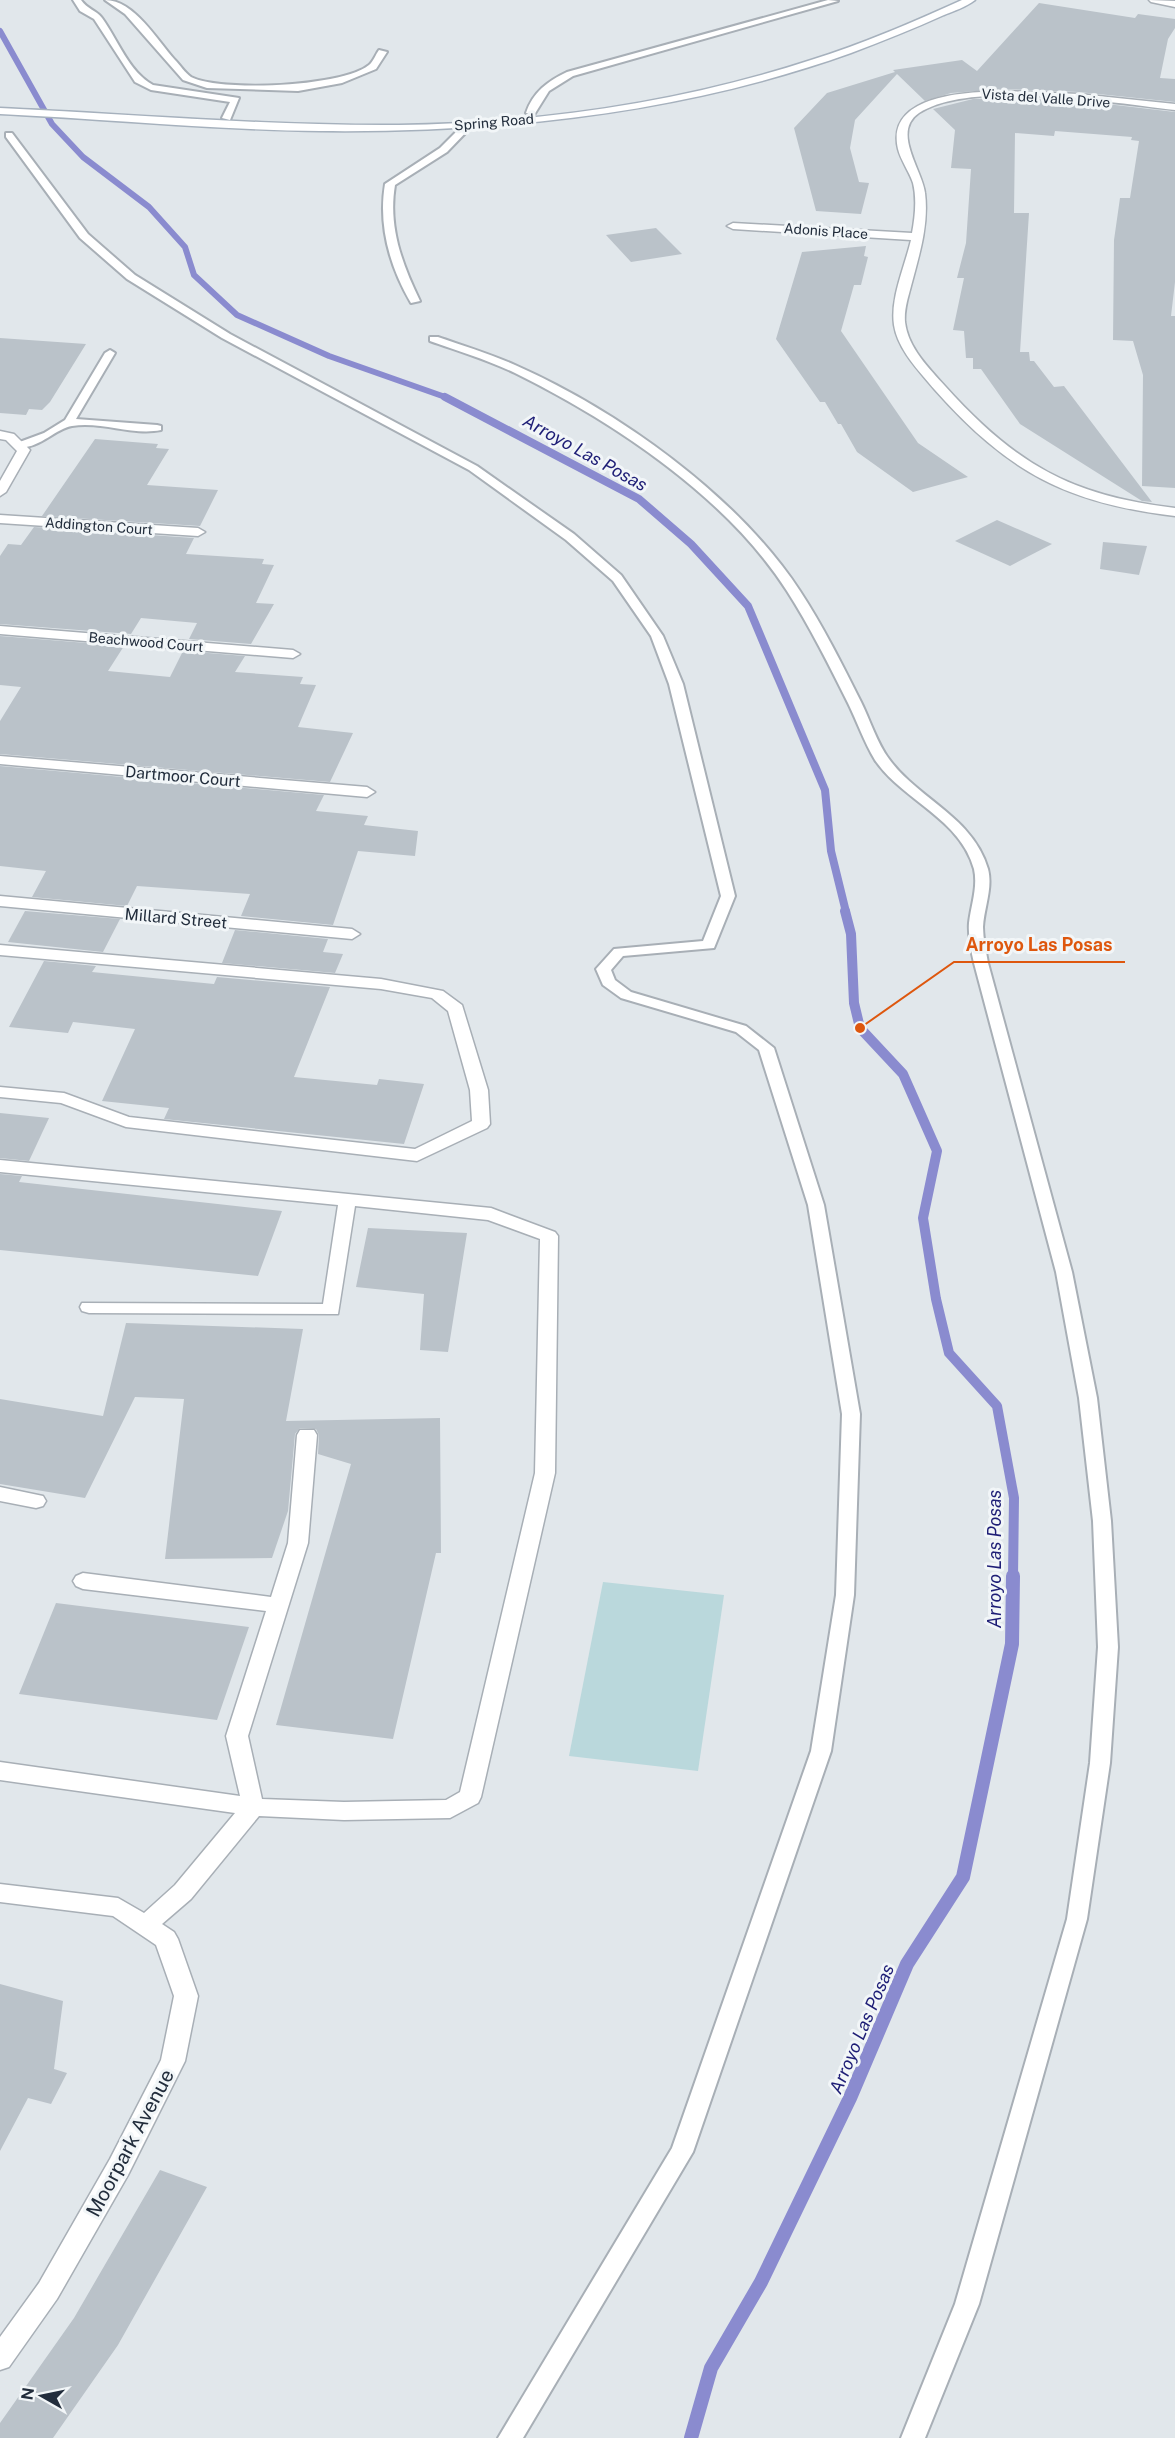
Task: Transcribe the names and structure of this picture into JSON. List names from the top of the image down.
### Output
{
  "streets": {
    "street": [
      "Vista del Valle Drive",
      "Spring Road",
      "Adonis Place",
      "Addington Court",
      "Beachwood Court",
      "Dartmoor Court",
      "Millard Street",
      "Moorpark Avenue"
    ]
  },
  "crossings": [
    ["Vista del Valle Drive", "Adonis Place"]
  ],
  "water": ["Arroyo Las Posas"],
  "places": ["Arroyo Las Posas"],
  "north": "left"
}
